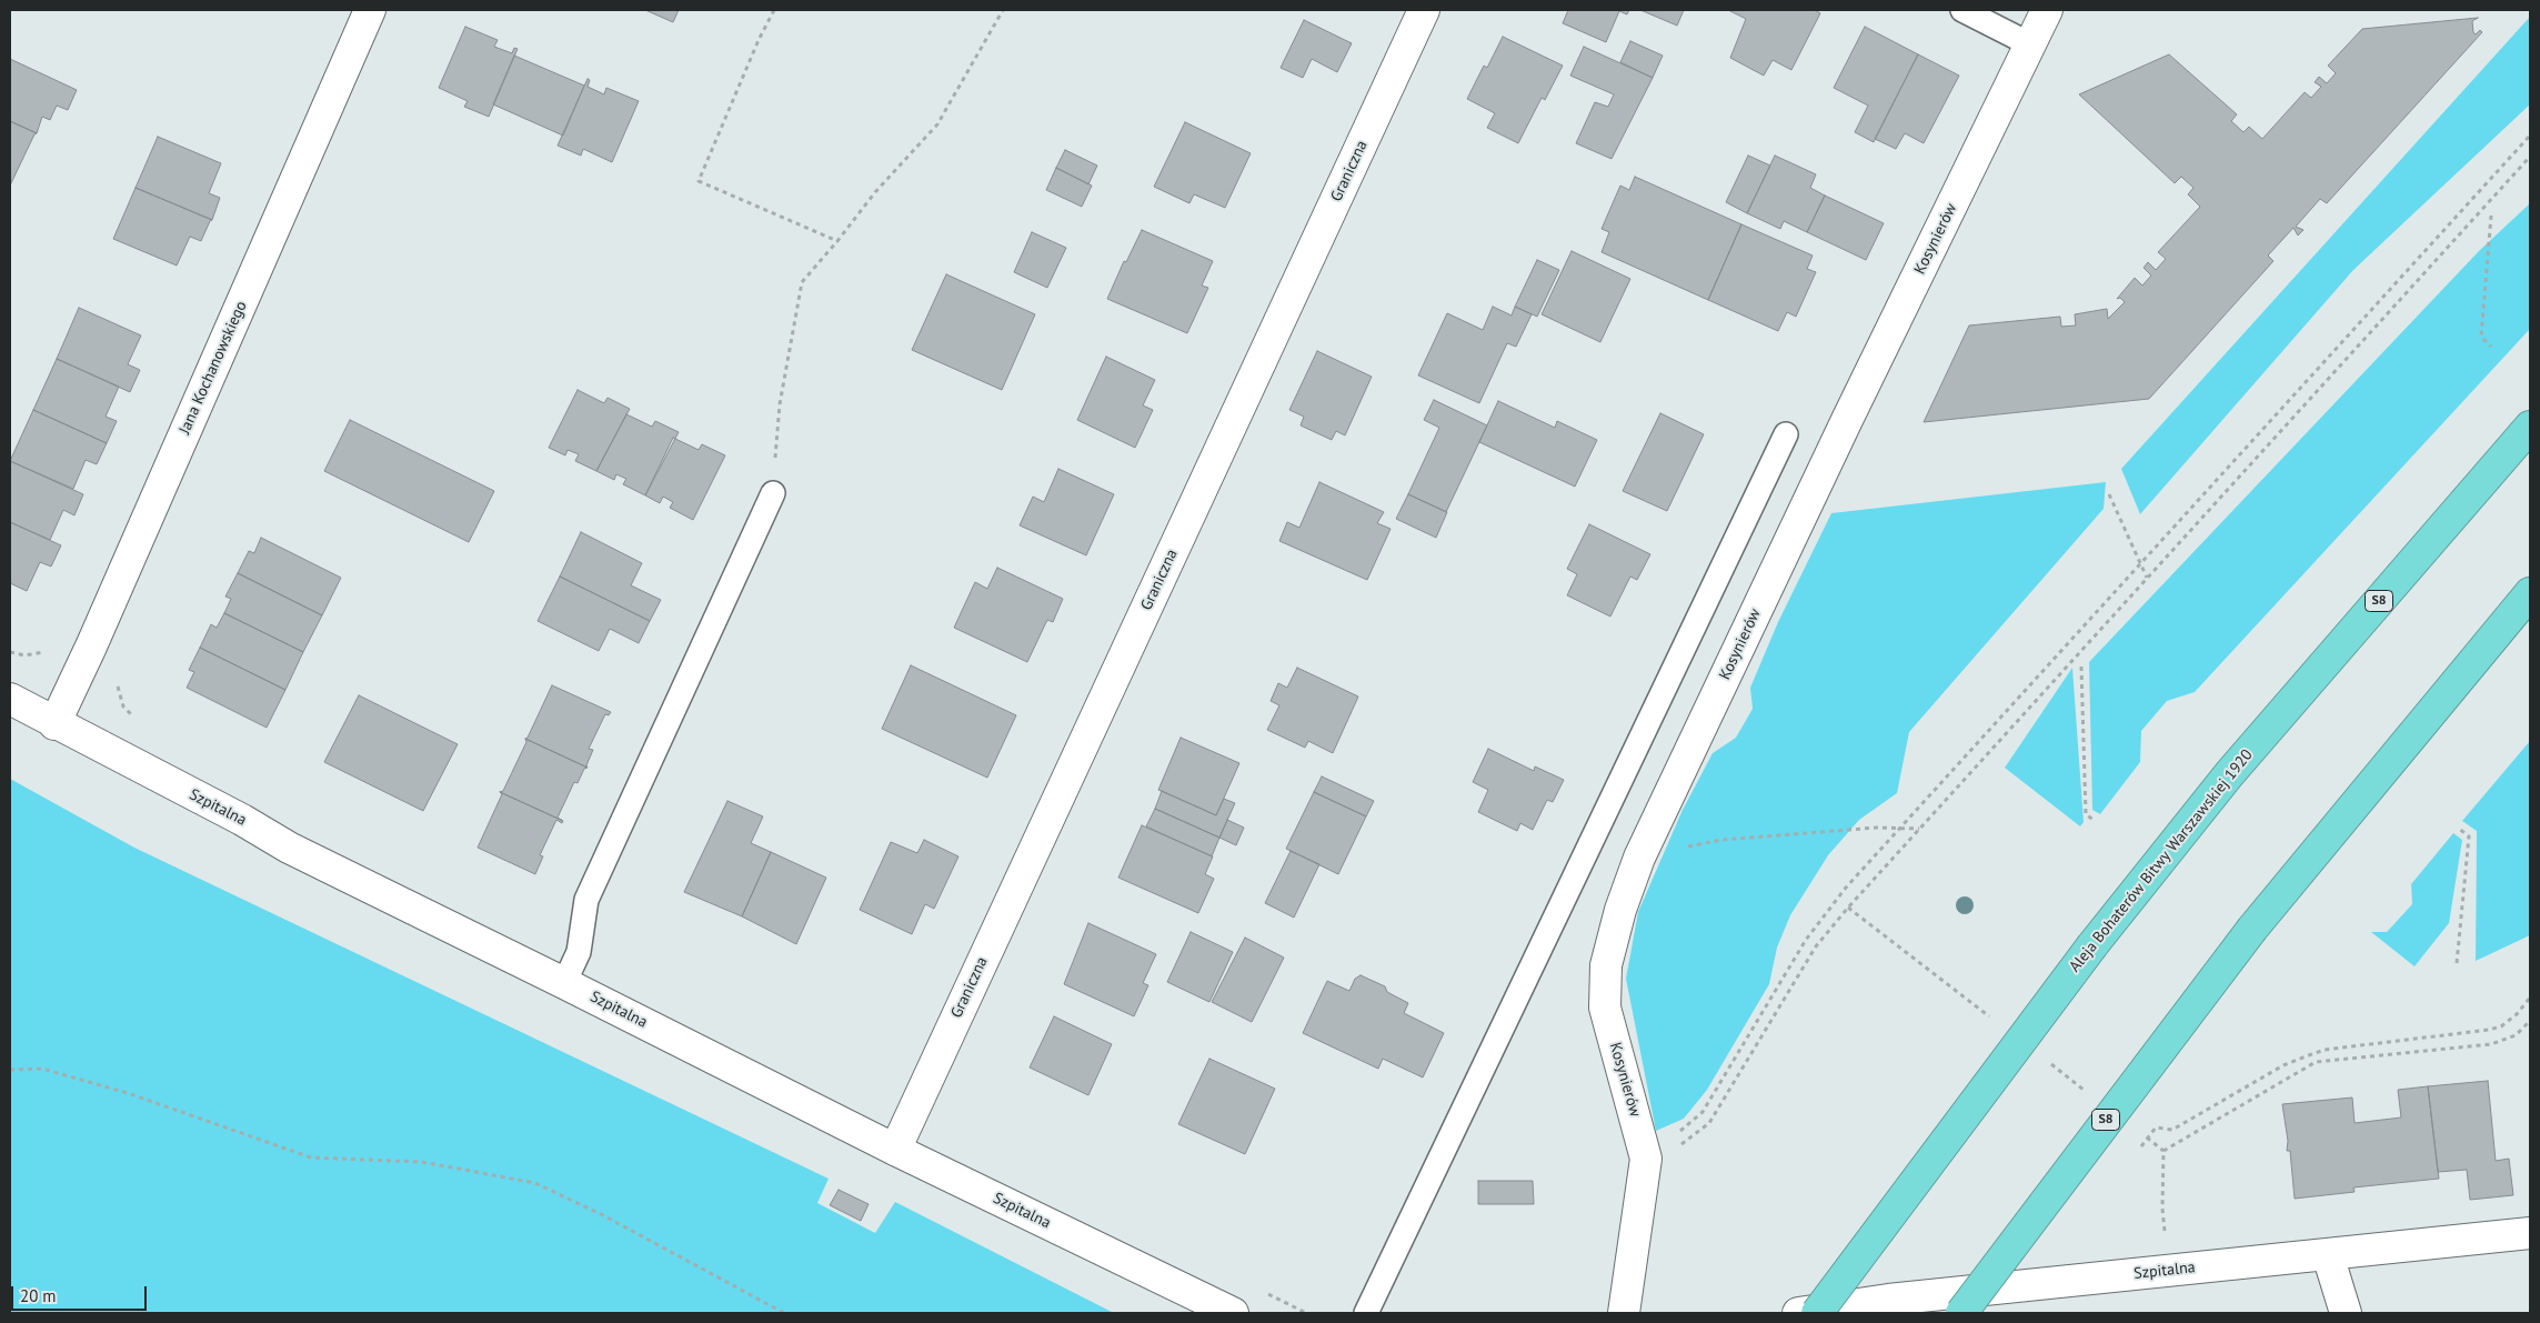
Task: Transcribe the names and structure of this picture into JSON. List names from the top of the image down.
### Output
{
  "streets": {
    "highway": ["S8", "Aleja Bohaterów Bitwy Warszawskiej 1920"],
    "street": [
      "Graniczna",
      "Kosynierów",
      "Jana Kochanowskiego",
      "Szpitalna"
    ]
  },
  "crossings": [
    ["Graniczna", "Szpitalna"],
    ["Jana Kochanowskiego", "Szpitalna"]
  ],
  "scale_bar": "20 m"
}
